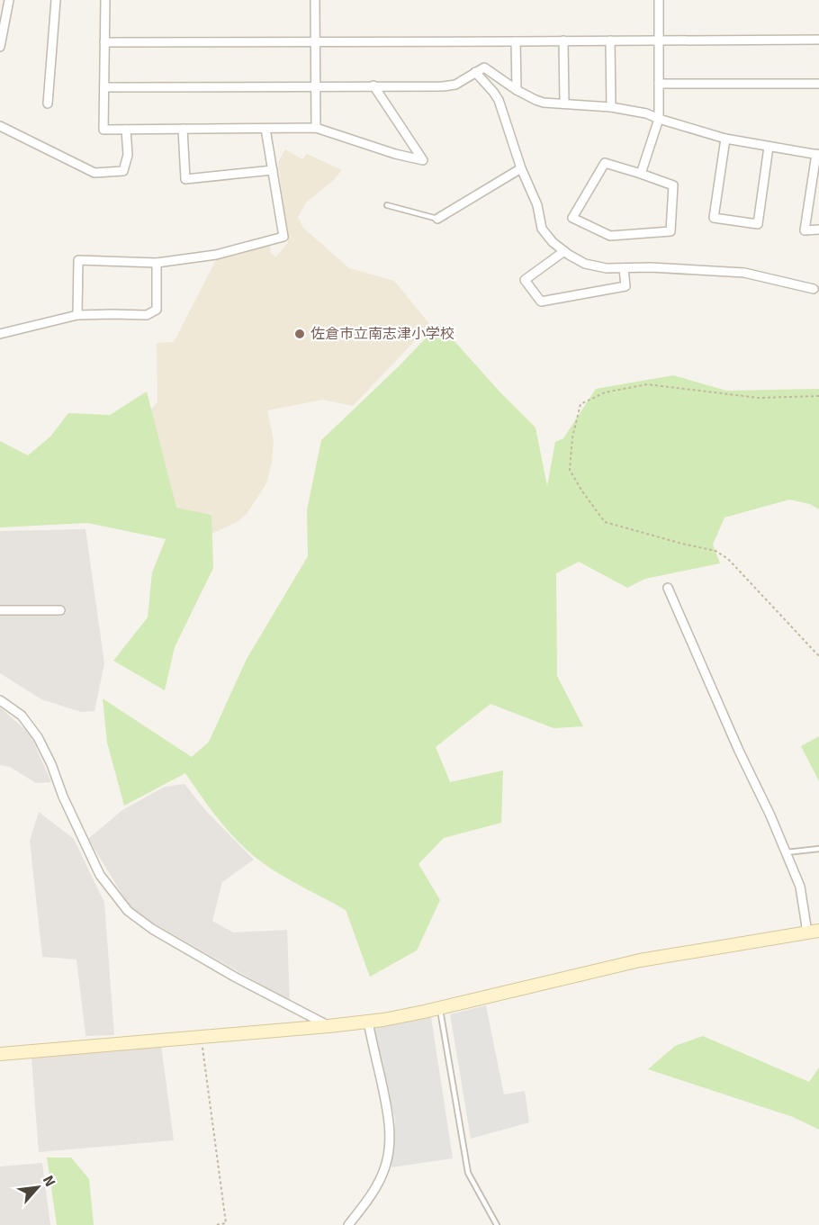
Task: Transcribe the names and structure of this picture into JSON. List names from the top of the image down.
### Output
{
  "places": ["佐倉市立南志津小学校"],
  "north": "top right"
}
